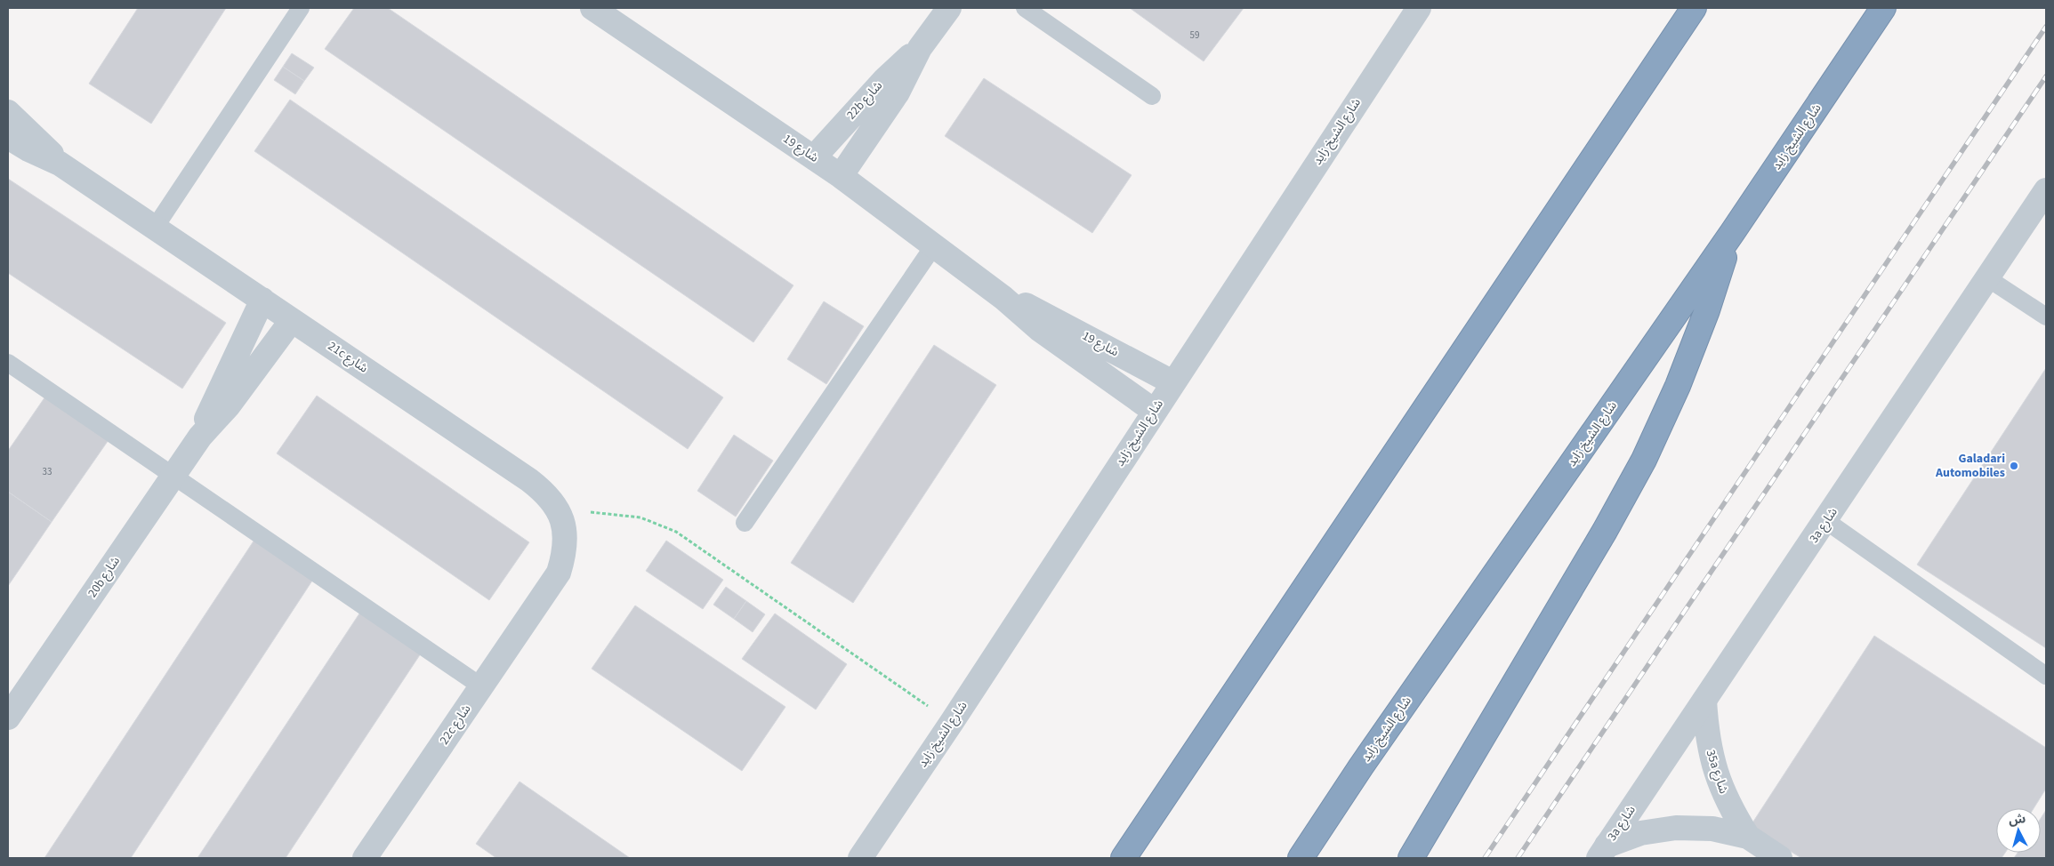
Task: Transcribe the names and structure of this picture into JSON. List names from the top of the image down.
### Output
{
  "streets": {
    "highway": ["شارع الشيخ زايد"],
    "street": [
      "22b شارع",
      "شارع 19",
      "21c شارع",
      "3a شارع",
      "20b شارع",
      "22c شارع",
      "35a شارع"
    ]
  },
  "crossings": [
    ["22b شارع", "شارع 19"],
    ["شارع الشيخ زايد", "شارع 19"],
    ["21c شارع", "20b شارع"],
    ["21c شارع", "22c شارع"],
    ["3a شارع", "35a شارع"]
  ],
  "places": ["Galadari Automobiles"],
  "house_numbers": ["59", "33"],
  "north": "top"
}
